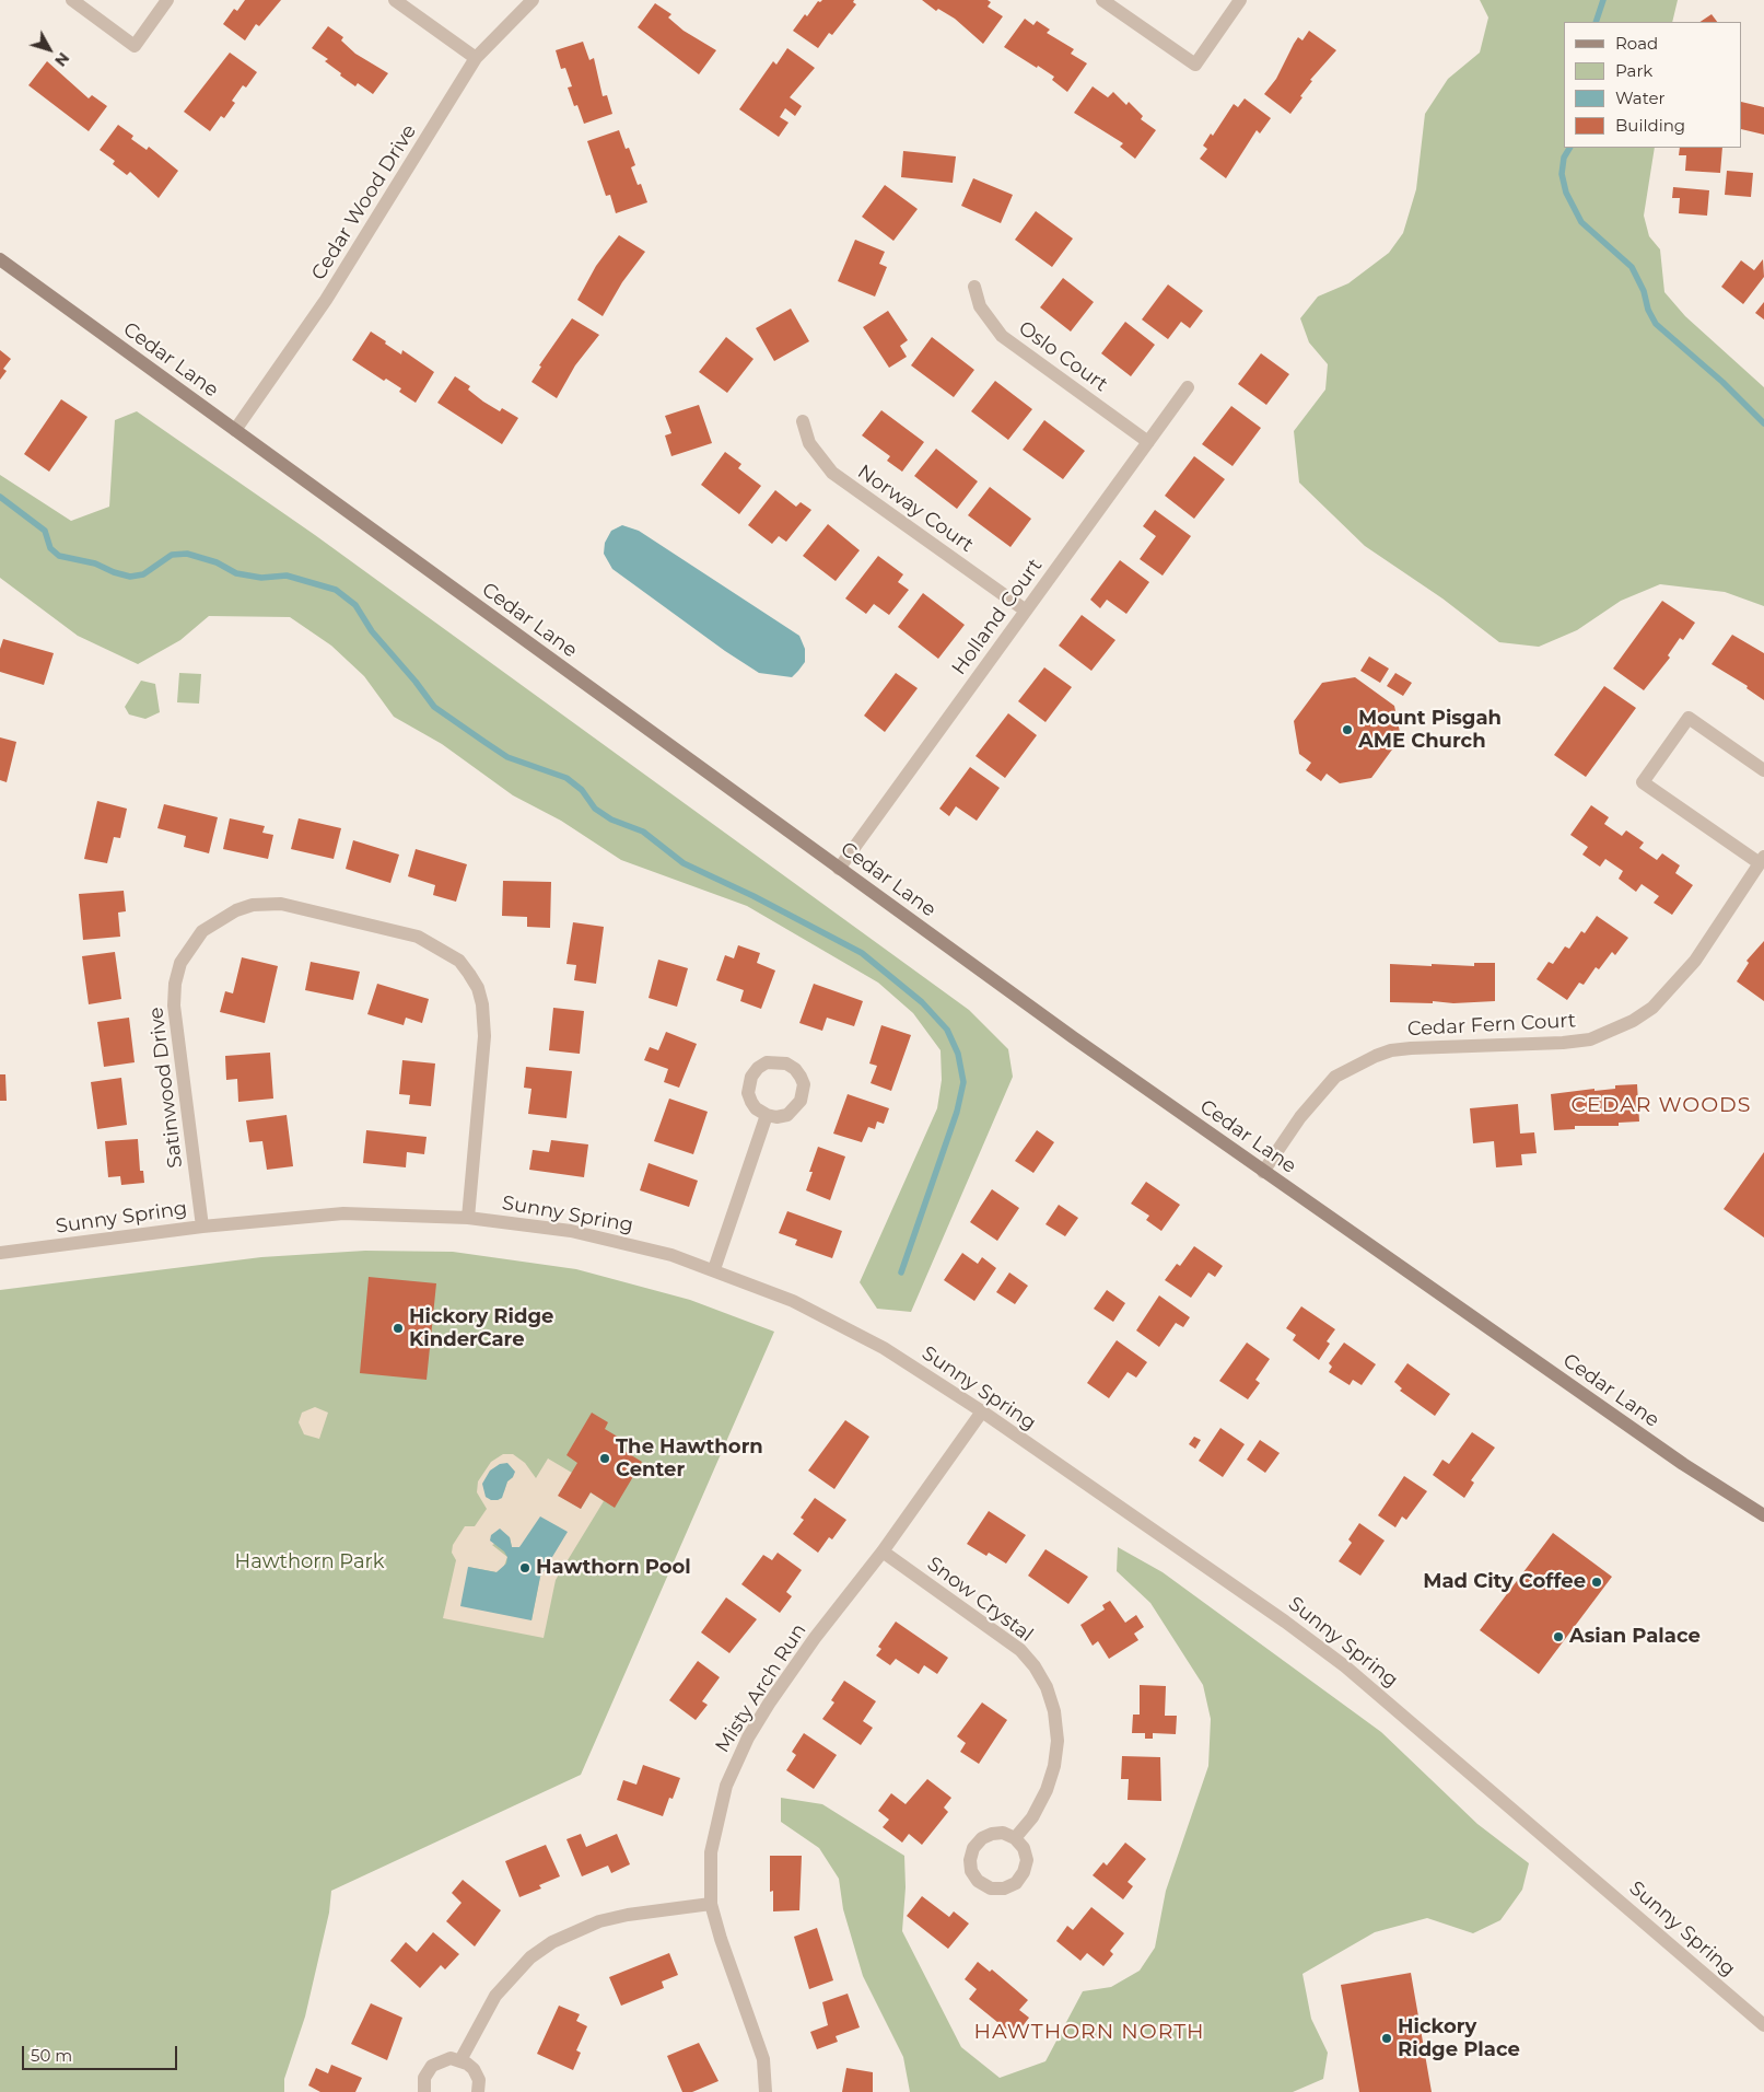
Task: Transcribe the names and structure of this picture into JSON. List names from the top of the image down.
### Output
{
  "streets": {
    "main road": ["Cedar Lane"],
    "street": [
      "Cedar Wood Drive",
      "Oslo Court",
      "Norway Court",
      "Holland Court",
      "Cedar Fern Court",
      "Satinwood Drive",
      "Sunny Spring",
      "Snow Crystal",
      "Misty Arch Run"
    ]
  },
  "crossings": [
    ["Cedar Wood Drive", "Cedar Lane"],
    ["Oslo Court", "Holland Court"],
    ["Cedar Lane", "Holland Court"],
    ["Cedar Lane", "Cedar Fern Court"],
    ["Norway Court", "Holland Court"],
    ["Satinwood Drive", "Sunny Spring"],
    ["Sunny Spring", "Misty Arch Run"],
    ["Snow Crystal", "Misty Arch Run"]
  ],
  "districts": ["CEDAR WOODS", "HAWTHORN NORTH"],
  "parks": ["Hawthorn Park"],
  "places": [
    "Mount Pisgah AME Church",
    "Hickory Ridge KinderCare",
    "The Hawthorn Center",
    "Hawthorn Pool",
    "Mad City Coffee",
    "Asian Palace",
    "Hickory Ridge Place"
  ],
  "legend": [
    "Road",
    "Park",
    "Water",
    "Building"
  ],
  "scale_bar": "50 m",
  "north": "bottom right"
}
